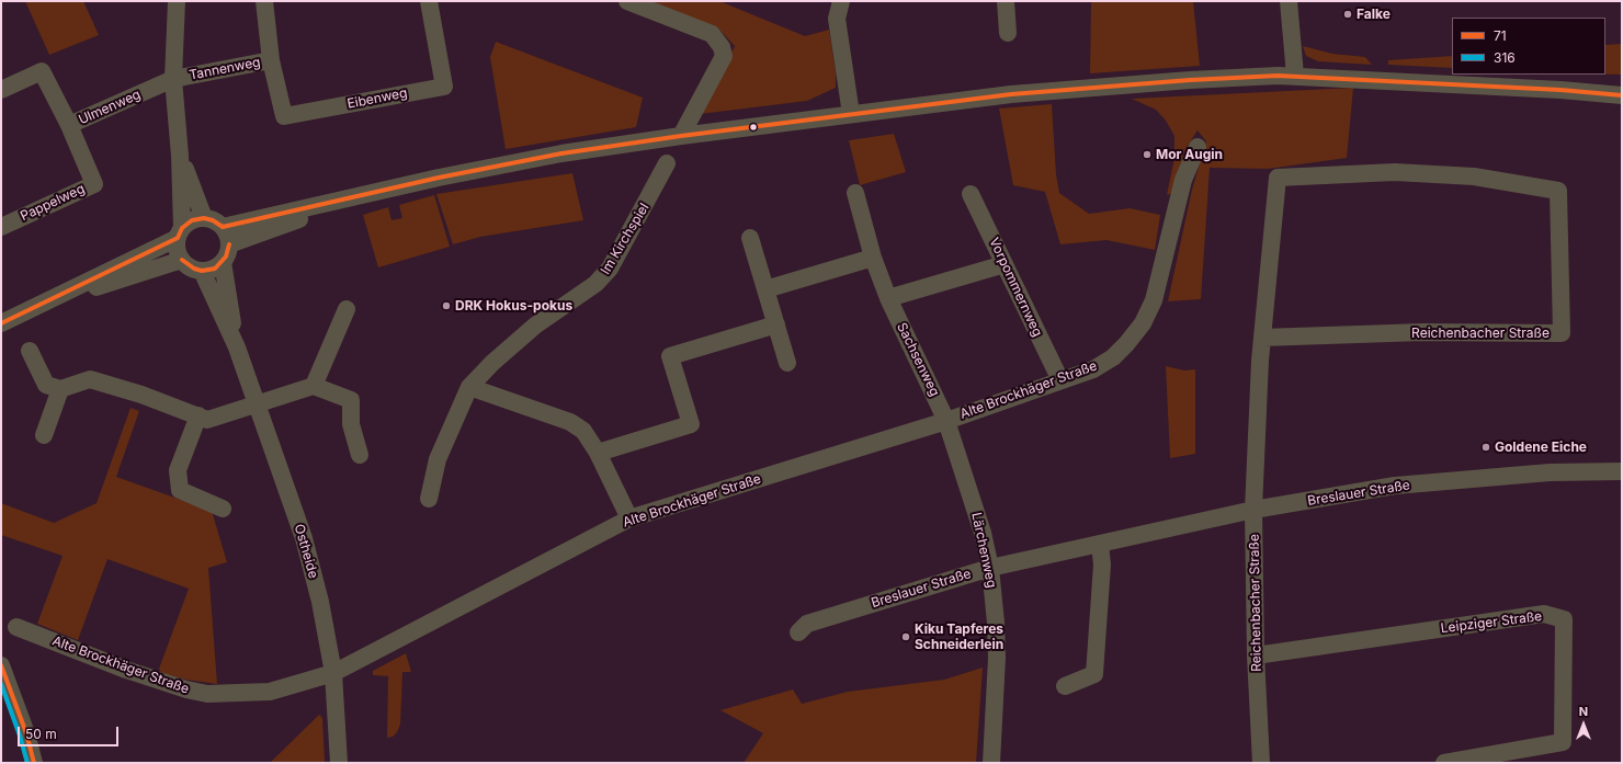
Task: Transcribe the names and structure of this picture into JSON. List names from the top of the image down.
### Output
{
  "streets": {
    "street": [
      "Tannenweg",
      "Eibenweg",
      "Ulmenweg",
      "Pappelweg",
      "Im Kirchspiel",
      "Vorpommernweg",
      "Reichenbacher Straße",
      "Sachsenweg",
      "Alte Brockhäger Straße",
      "Breslauer Straße",
      "Lärchenweg",
      "Ostheide",
      "Leipziger Straße"
    ]
  },
  "crossings": [
    ["Tannenweg", "Eibenweg"],
    ["Tannenweg", "Ulmenweg"],
    ["Ulmenweg", "Pappelweg"],
    ["Vorpommernweg", "Alte Brockhäger Straße"],
    ["Reichenbacher Straße", "Breslauer Straße"],
    ["Reichenbacher Straße", "Leipziger Straße"],
    ["Sachsenweg", "Alte Brockhäger Straße"],
    ["Sachsenweg", "Lärchenweg"],
    ["Alte Brockhäger Straße", "Lärchenweg"],
    ["Alte Brockhäger Straße", "Ostheide"],
    ["Breslauer Straße", "Lärchenweg"]
  ],
  "places": [
    "Falke",
    "Mor Augin",
    "DRK Hokus-pokus",
    "Goldene Eiche",
    "Kiku Tapferes Schneiderlein"
  ],
  "lines": ["transit line 71", "transit line 316"],
  "legend": ["71", "316"],
  "scale_bar": "50 m",
  "north": "top"
}
